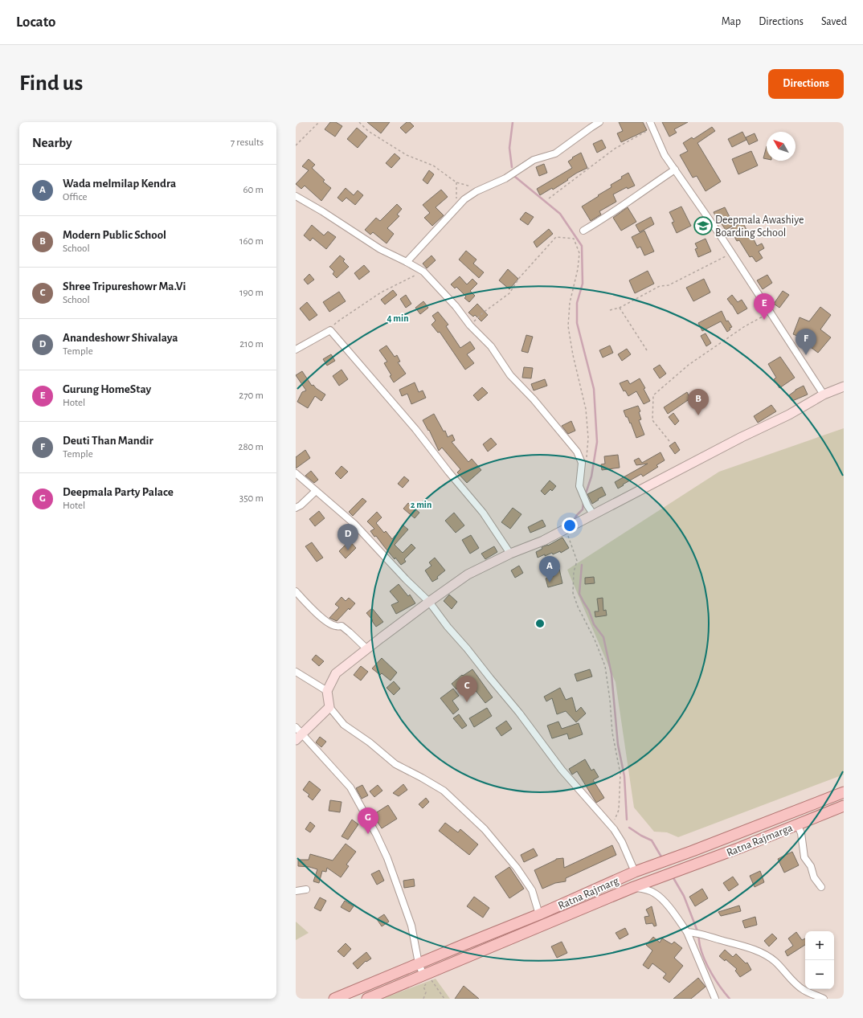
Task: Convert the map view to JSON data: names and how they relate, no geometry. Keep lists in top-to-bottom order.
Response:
{
  "streets": {
    "main road": ["Ratna Rajmarga", "Ratna Rajmarg"]
  },
  "crossings": [
    ["Ratna Rajmarga", "Ratna Rajmarg"]
  ],
  "places": {
    "school or university": ["Deepmala Awashiye Boarding School"]
  },
  "north": "top left",
  "page": {
    "header": "Locato",
    "nav": ["Map", "Directions", "Saved"],
    "buttons": "Directions",
    "title": "Find us",
    "heading": ["Nearby", "7 results"],
    "list": [
      {
        "mark": "A",
        "name": "Wada melmilap Kendra",
        "note": "Office",
        "value": "60 m"
      },
      {
        "mark": "B",
        "name": "Modern Public School",
        "note": "School",
        "value": "160 m"
      },
      {
        "mark": "C",
        "name": "Shree Tripureshowr Ma.Vi",
        "note": "School",
        "value": "190 m"
      },
      {
        "mark": "D",
        "name": "Anandeshowr Shivalaya",
        "note": "Temple",
        "value": "210 m"
      },
      {
        "mark": "E",
        "name": "Gurung HomeStay",
        "note": "Hotel",
        "value": "270 m"
      },
      {
        "mark": "F",
        "name": "Deuti Than Mandir",
        "note": "Temple",
        "value": "280 m"
      },
      {
        "mark": "G",
        "name": "Deepmala Party Palace",
        "note": "Hotel",
        "value": "350 m"
      }
    ],
    "pins": [
      "E",
      "F",
      "B",
      "D",
      "A",
      "C",
      "G"
    ],
    "map_buttons": ["+", "−"]
  },
  "rings": ["4 min", "2 min"]
}
